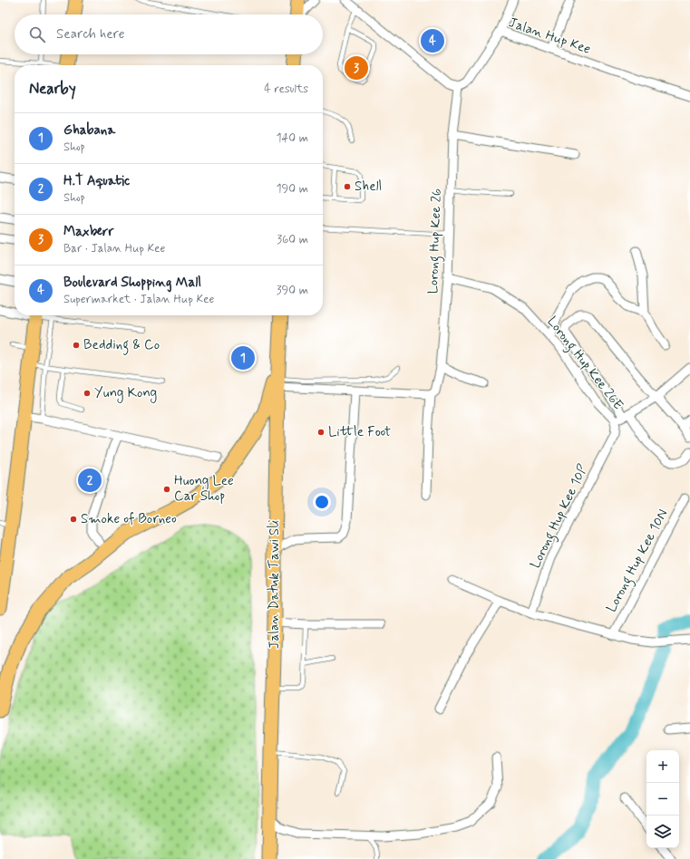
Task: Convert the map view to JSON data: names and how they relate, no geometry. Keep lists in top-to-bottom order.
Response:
{
  "streets": {
    "highway": ["Jalan Datuk Tawi Sli"],
    "street": [
      "Jalan Hup Kee",
      "Lorong Hup Kee 26",
      "Lorong Hup Kee 26E",
      "Lorong Hup Kee 10P",
      "Lorong Hup Kee 10N"
    ]
  },
  "crossings": [
    ["Jalan Hup Kee", "Lorong Hup Kee 26"],
    ["Lorong Hup Kee 26", "Lorong Hup Kee 26E"],
    ["Lorong Hup Kee 26E", "Lorong Hup Kee 10P"]
  ],
  "places": [
    "Shell",
    "Bedding & Co",
    "Yung Kong",
    "Little Foot",
    "Huong Lee Car Shop",
    "Smoke of Borneo"
  ],
  "page": {
    "search": "Search here",
    "pins": [
      "4",
      "3",
      "1",
      "2"
    ],
    "heading": ["Nearby", "4 results"],
    "list": [
      {
        "mark": "1",
        "name": "Ghabana",
        "note": "Shop",
        "value": "140 m"
      },
      {
        "mark": "2",
        "name": "H.T Aquatic",
        "note": "Shop",
        "value": "190 m"
      },
      {
        "mark": "3",
        "name": "Maxberr",
        "note": "Bar · Jalan Hup Kee",
        "value": "360 m"
      },
      {
        "mark": "4",
        "name": "Boulevard Shopping Mall",
        "note": "Supermarket · Jalan Hup Kee",
        "value": "390 m"
      }
    ],
    "map_buttons": ["+", "−"]
  }
}
